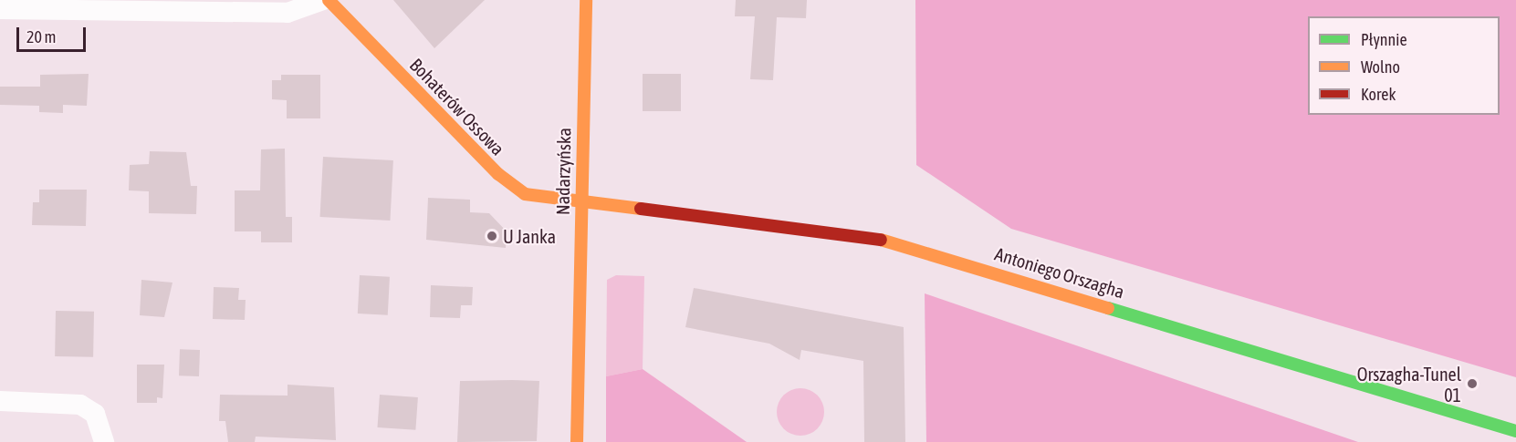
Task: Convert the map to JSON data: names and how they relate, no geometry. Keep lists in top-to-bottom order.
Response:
{
  "streets": {
    "street": ["Bohaterów Ossowa", "Nadarzyńska", "Antoniego Orszagha"]
  },
  "crossings": [
    ["Bohaterów Ossowa", "Nadarzyńska"],
    ["Bohaterów Ossowa", "Antoniego Orszagha"],
    ["Nadarzyńska", "Antoniego Orszagha"]
  ],
  "places": ["U Janka", "Orszagha-Tunel 01"],
  "legend": ["Płynnie", "Wolno", "Korek"],
  "scale_bar": "20 m"
}
